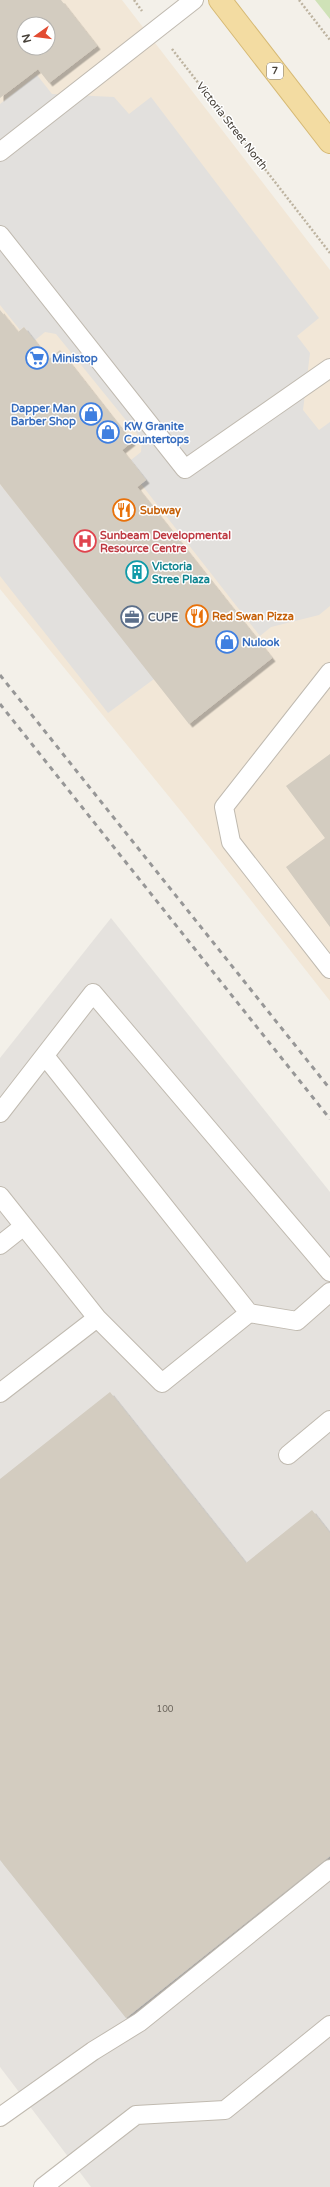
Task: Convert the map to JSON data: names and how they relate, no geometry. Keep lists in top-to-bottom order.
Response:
{
  "streets": {
    "main road": ["7"],
    "path": ["Victoria Street North"]
  },
  "places": {
    "supermarket": ["Ministop"],
    "shop": ["Dapper Man Barber Shop", "KW Granite Countertops", "Nulook"],
    "restaurant": ["Subway", "Red Swan Pizza"],
    "hospital": ["Sunbeam Developmental Resource Centre"],
    "building": ["Victoria Stree Plaza"],
    "office": ["CUPE"]
  },
  "house_numbers": ["100"],
  "north": "left"
}
